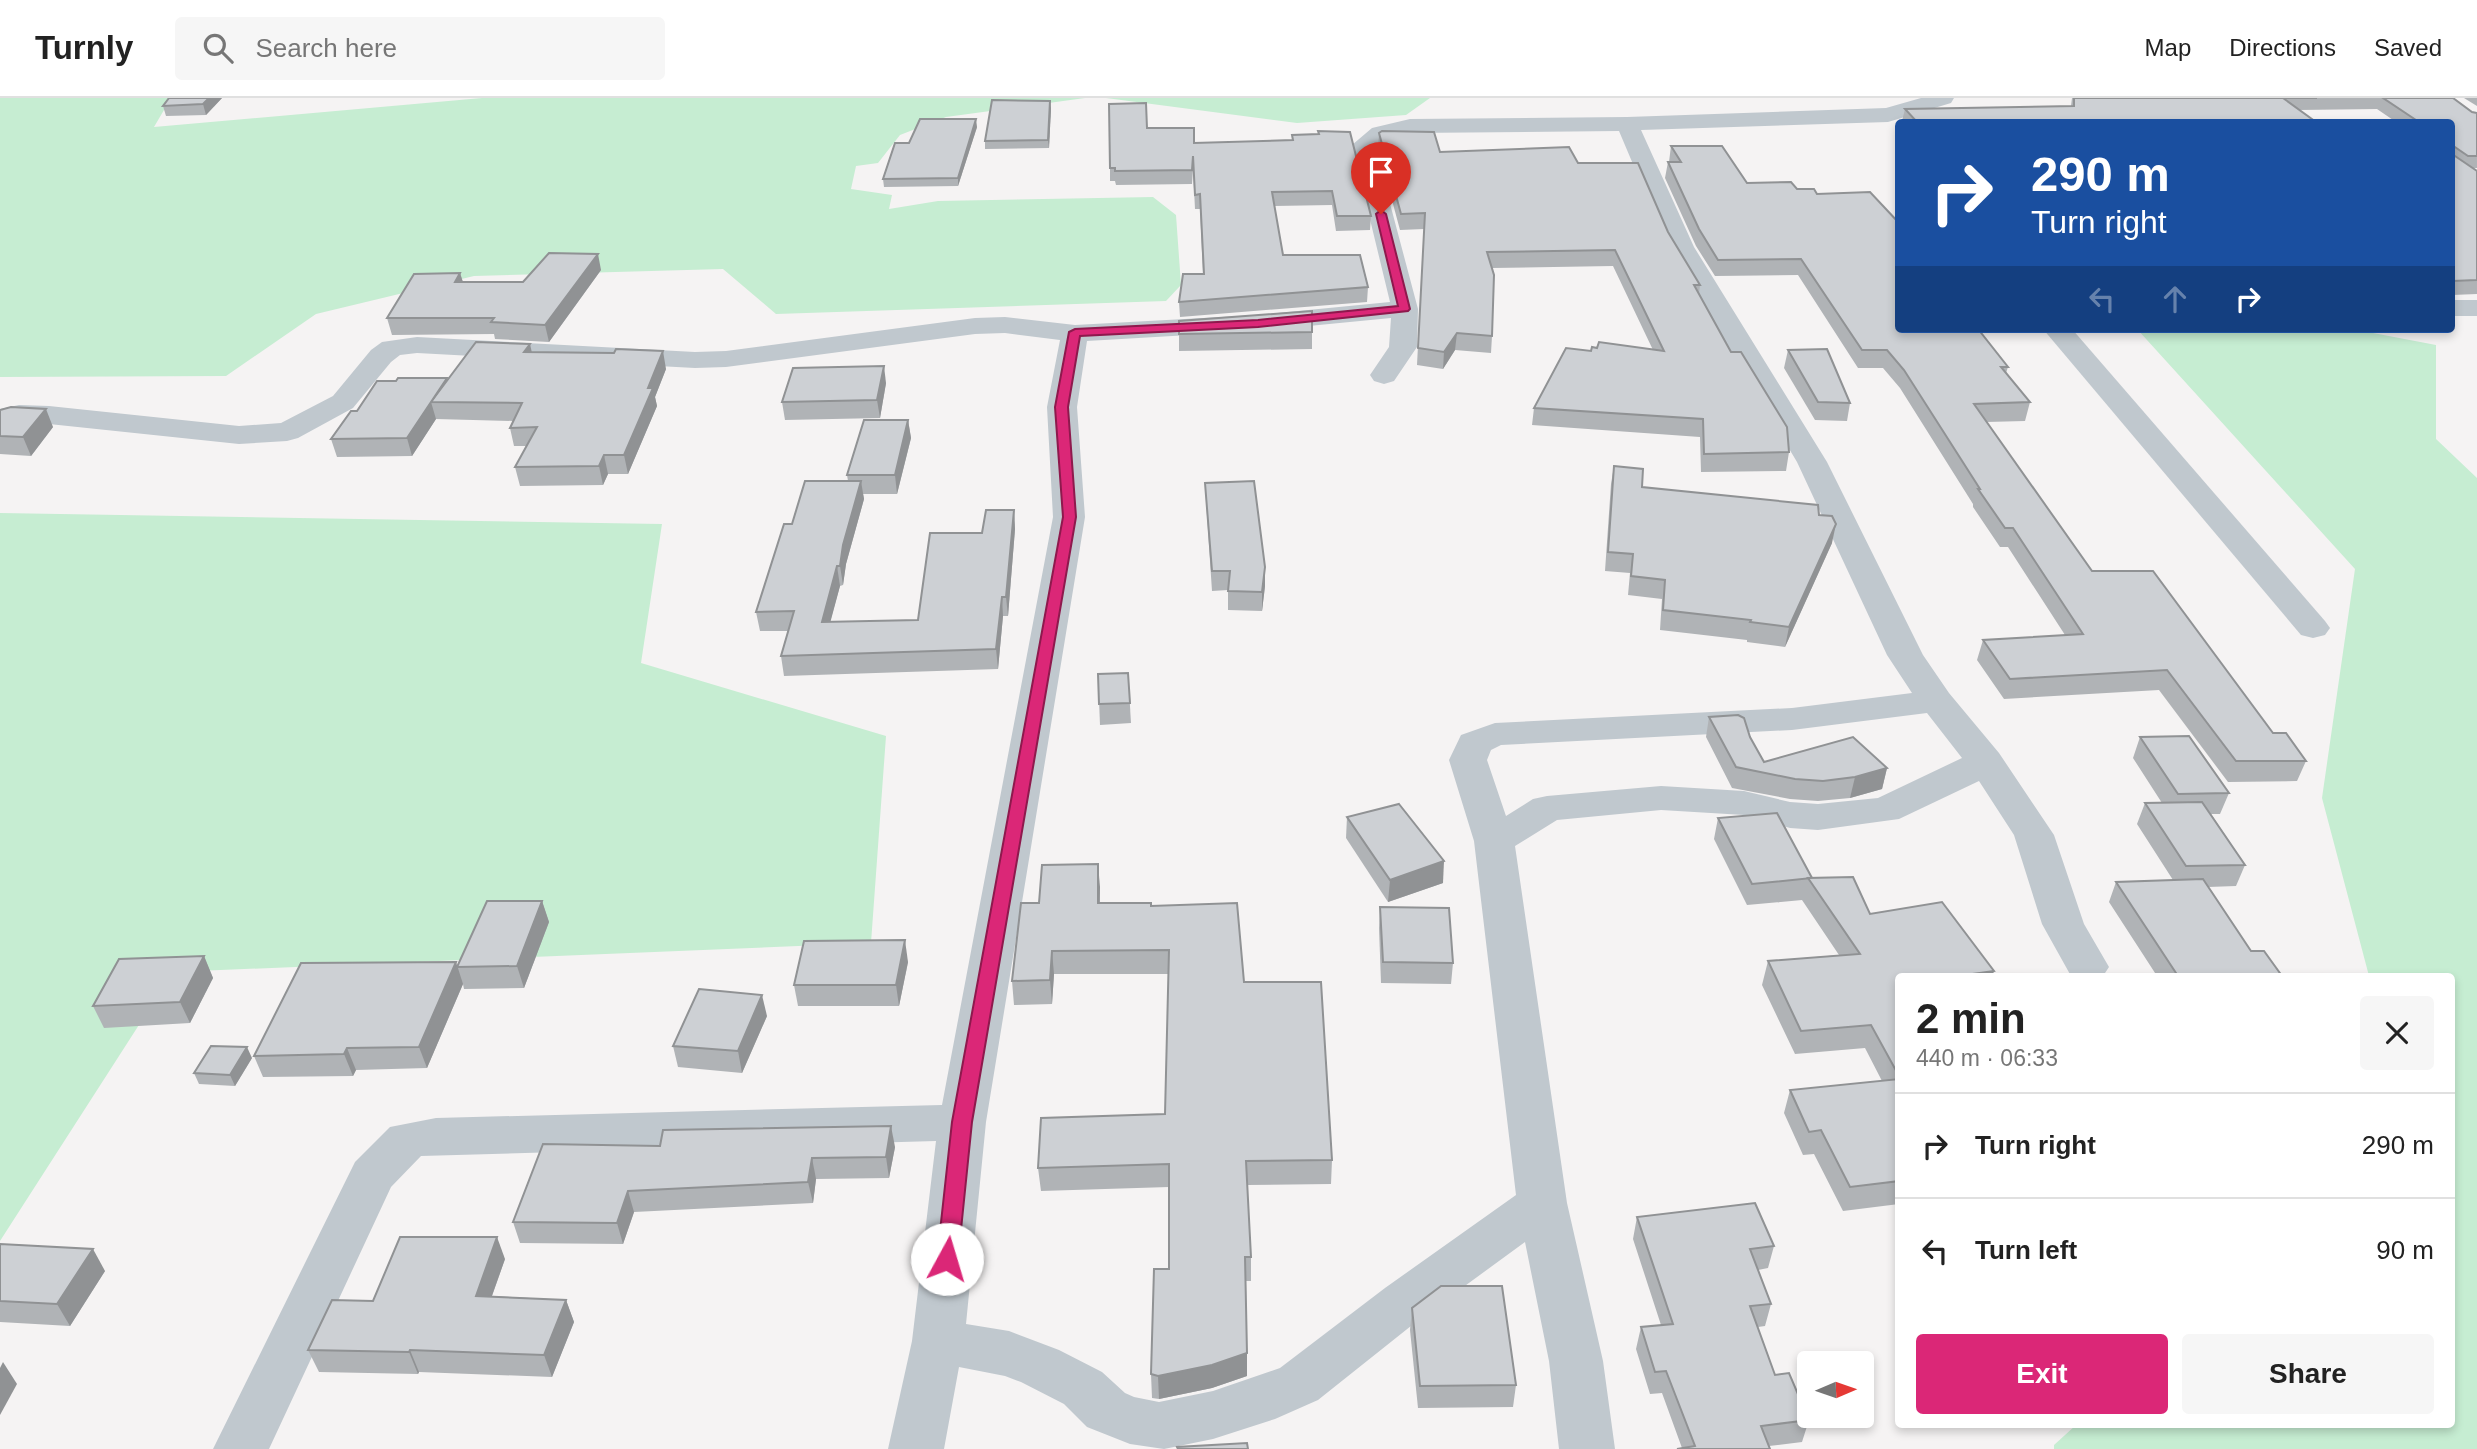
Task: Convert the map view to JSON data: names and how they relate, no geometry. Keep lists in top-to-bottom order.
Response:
{
  "north": "right",
  "page": {
    "header": "Turnly",
    "search": "Search here",
    "nav": ["Map", "Directions", "Saved"],
    "turn": ["290 m", "Turn right"],
    "heading": ["2 min", "440 m · 06:33"],
    "list": [
      {
        "name": "Turn right",
        "value": "290 m"
      },
      {
        "name": "Turn left",
        "value": "90 m"
      }
    ],
    "buttons": ["Exit", "Share"]
  }
}
